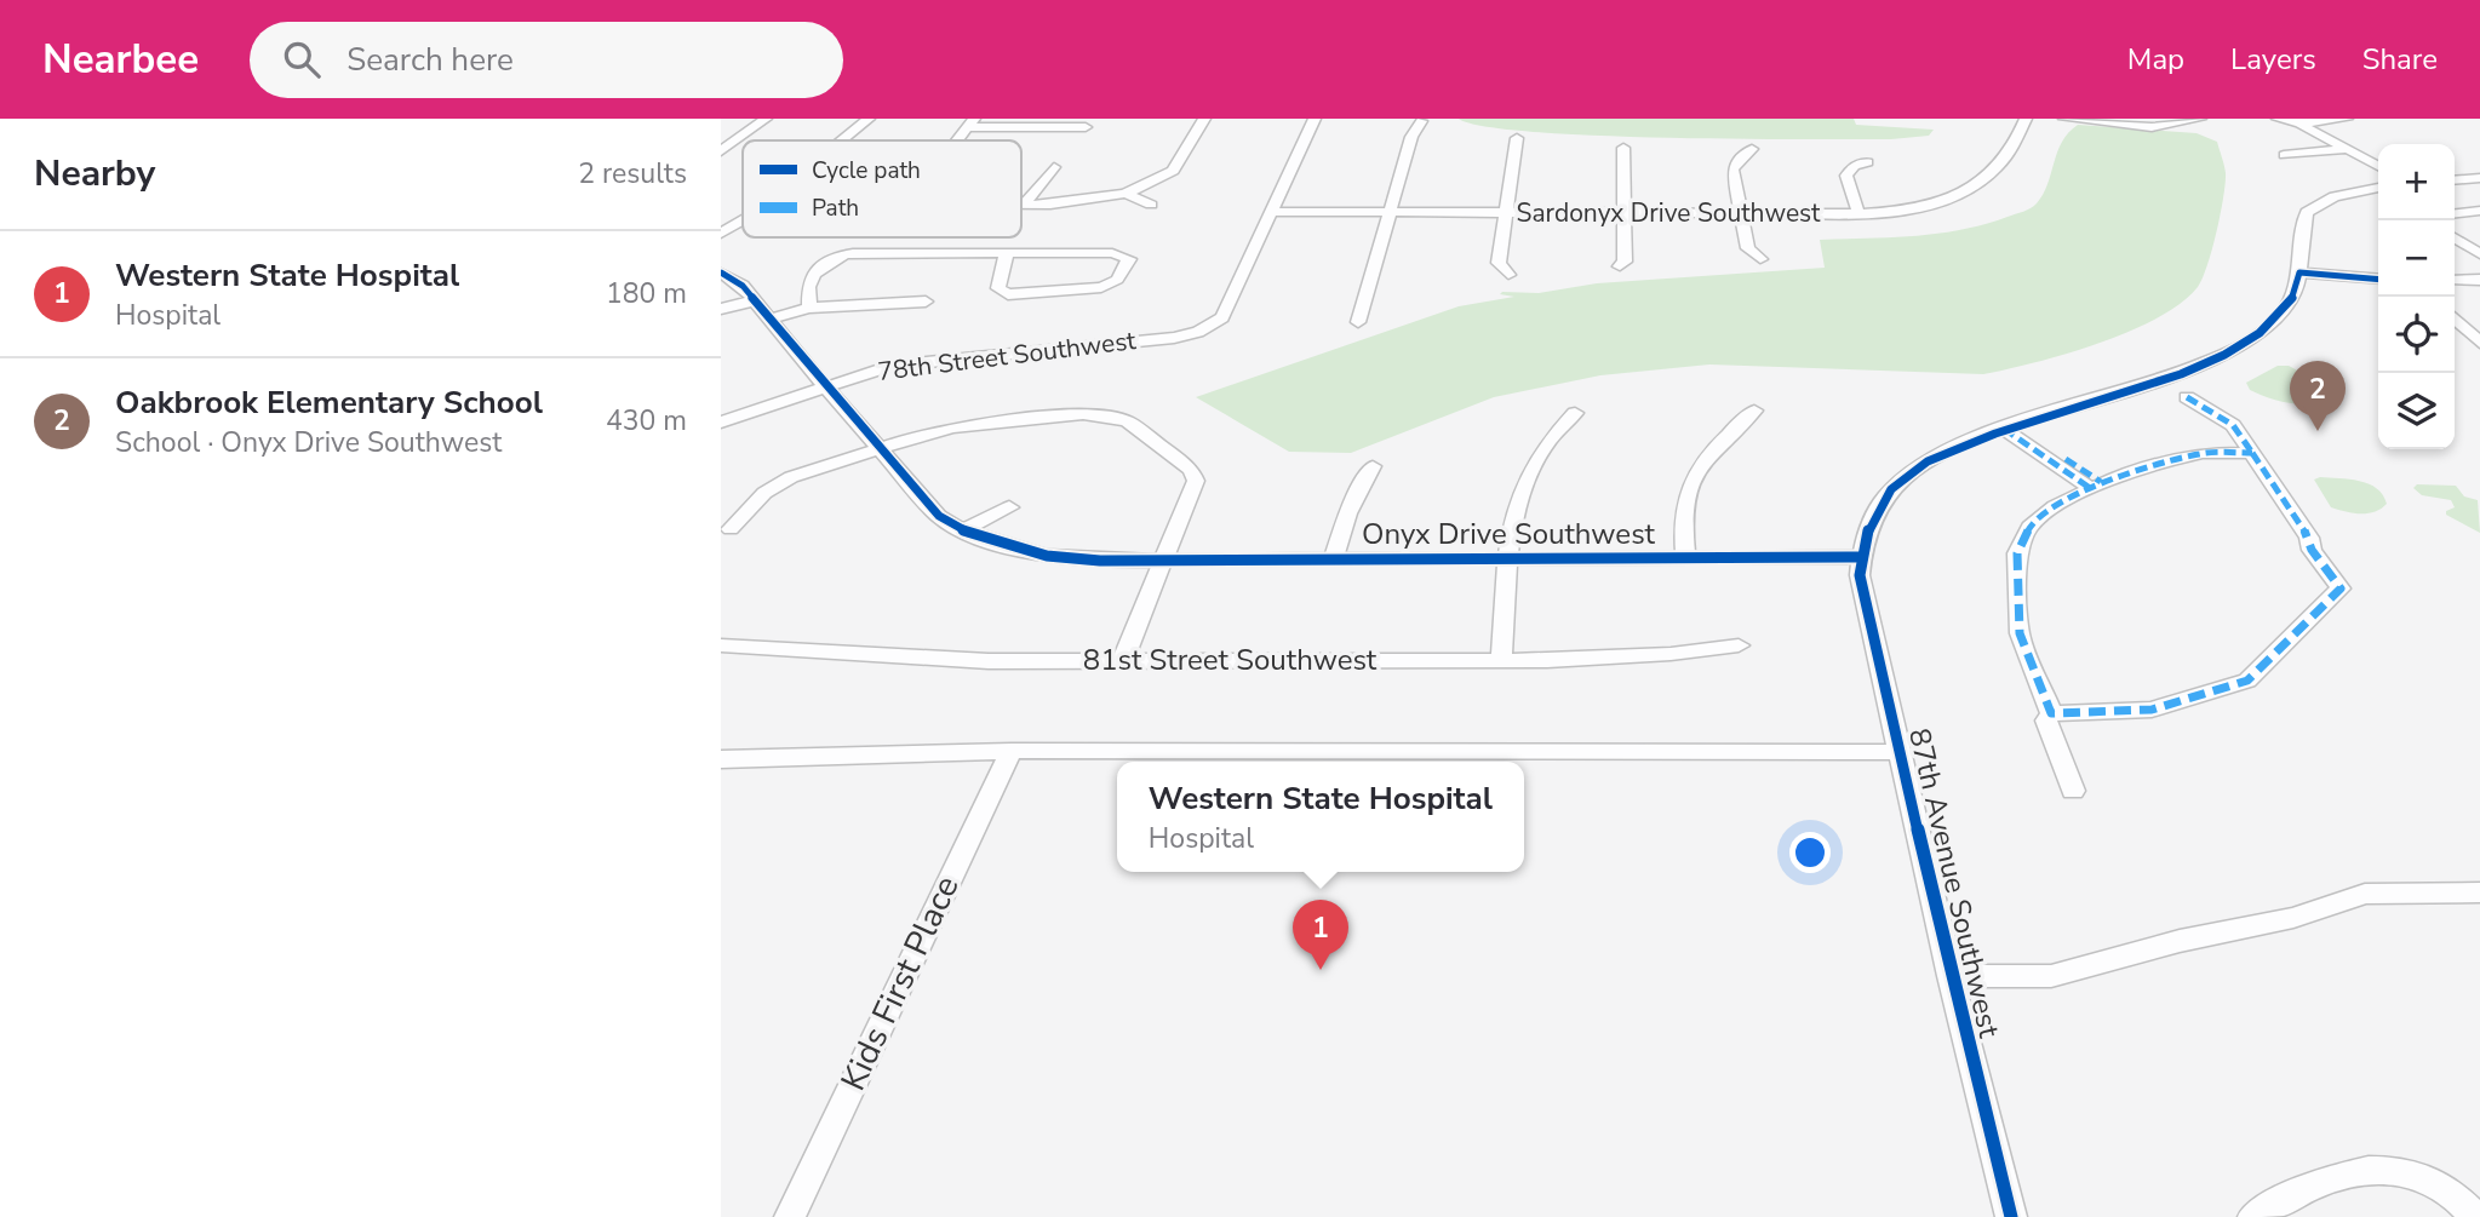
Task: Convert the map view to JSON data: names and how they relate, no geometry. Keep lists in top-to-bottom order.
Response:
{
  "streets": {
    "street": [
      "Sardonyx Drive Southwest",
      "78th Street Southwest",
      "Onyx Drive Southwest",
      "81st Street Southwest",
      "87th Avenue Southwest",
      "Kids First Place"
    ]
  },
  "crossings": [
    ["78th Street Southwest", "Onyx Drive Southwest"],
    ["Onyx Drive Southwest", "87th Avenue Southwest"]
  ],
  "legend": ["Cycle path", "Path"],
  "page": {
    "header": "Nearbee",
    "search": "Search here",
    "nav": ["Map", "Layers", "Share"],
    "heading": ["Nearby", "2 results"],
    "map_buttons": ["+", "−"],
    "list": [
      {
        "mark": "1",
        "name": "Western State Hospital",
        "note": "Hospital",
        "value": "180 m"
      },
      {
        "mark": "2",
        "name": "Oakbrook Elementary School",
        "note": "School · Onyx Drive Southwest",
        "value": "430 m"
      }
    ],
    "pins": ["2", "1"],
    "popup": ["Western State Hospital", "Hospital"]
  }
}
